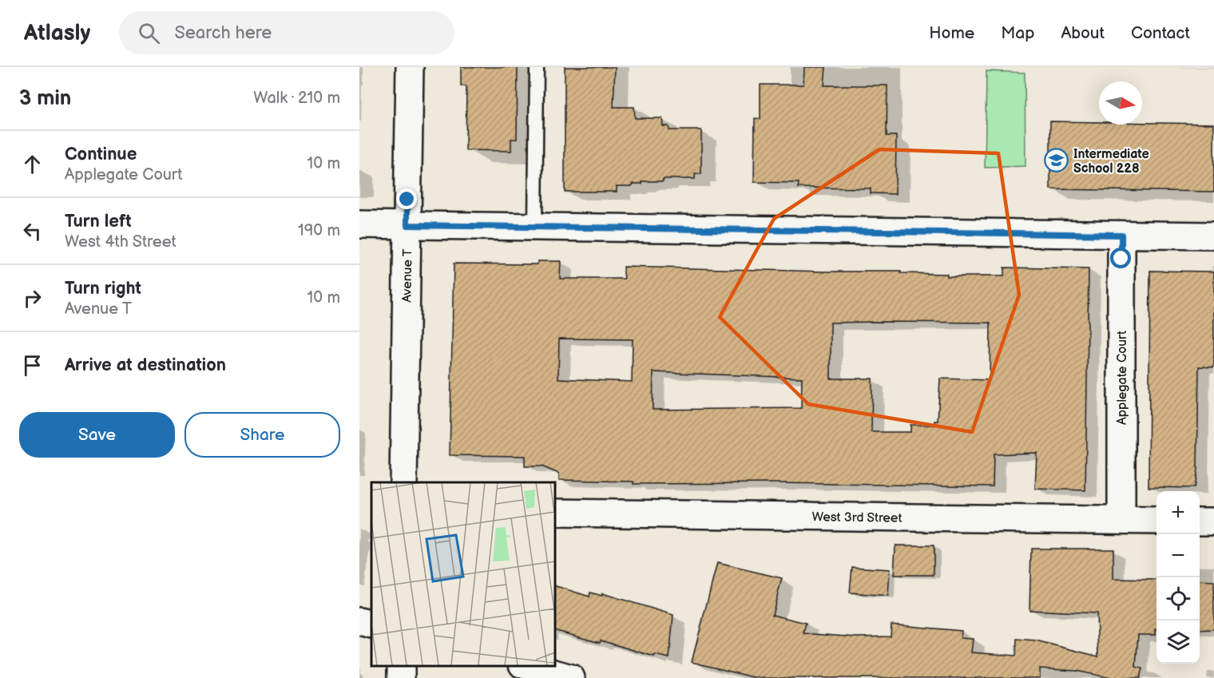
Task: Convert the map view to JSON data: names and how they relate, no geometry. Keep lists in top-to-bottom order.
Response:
{
  "streets": {
    "street": ["Avenue T", "Applegate Court", "West 3rd Street"]
  },
  "crossings": [
    ["Applegate Court", "West 3rd Street"]
  ],
  "places": {
    "school or university": ["Intermediate School 228"]
  },
  "north": "right",
  "page": {
    "header": "Atlasly",
    "search": "Search here",
    "nav": [
      "Home",
      "Map",
      "About",
      "Contact"
    ],
    "heading": ["3 min", "Walk · 210 m"],
    "list": [
      ["Continue", "Applegate Court", "10 m"],
      ["Turn left", "West 4th Street", "190 m"],
      ["Turn right", "Avenue T", "10 m"],
      "Arrive at destination"
    ],
    "buttons": ["Save", "Share"],
    "map_buttons": ["+", "−"]
  }
}
